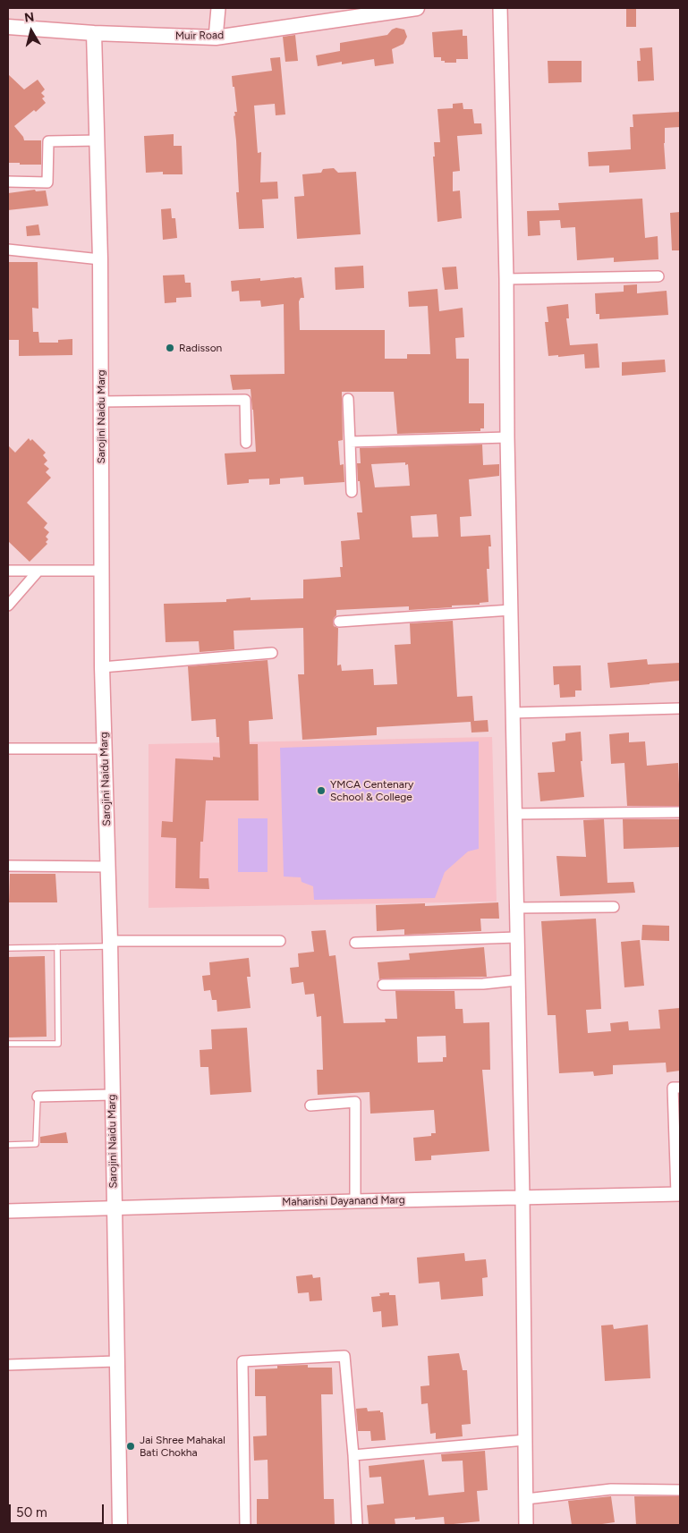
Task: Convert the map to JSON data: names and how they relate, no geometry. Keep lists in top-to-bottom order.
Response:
{
  "streets": {
    "main road": ["Muir Road", "Sarojini Naidu Marg"],
    "street": ["Maharishi Dayanand Marg"]
  },
  "crossings": [
    ["Muir Road", "Sarojini Naidu Marg"],
    ["Sarojini Naidu Marg", "Maharishi Dayanand Marg"]
  ],
  "places": ["Radisson", "YMCA Centenary School & College", "Jai Shree Mahakal Bati Chokha"],
  "scale_bar": "50 m",
  "north": "top"
}
